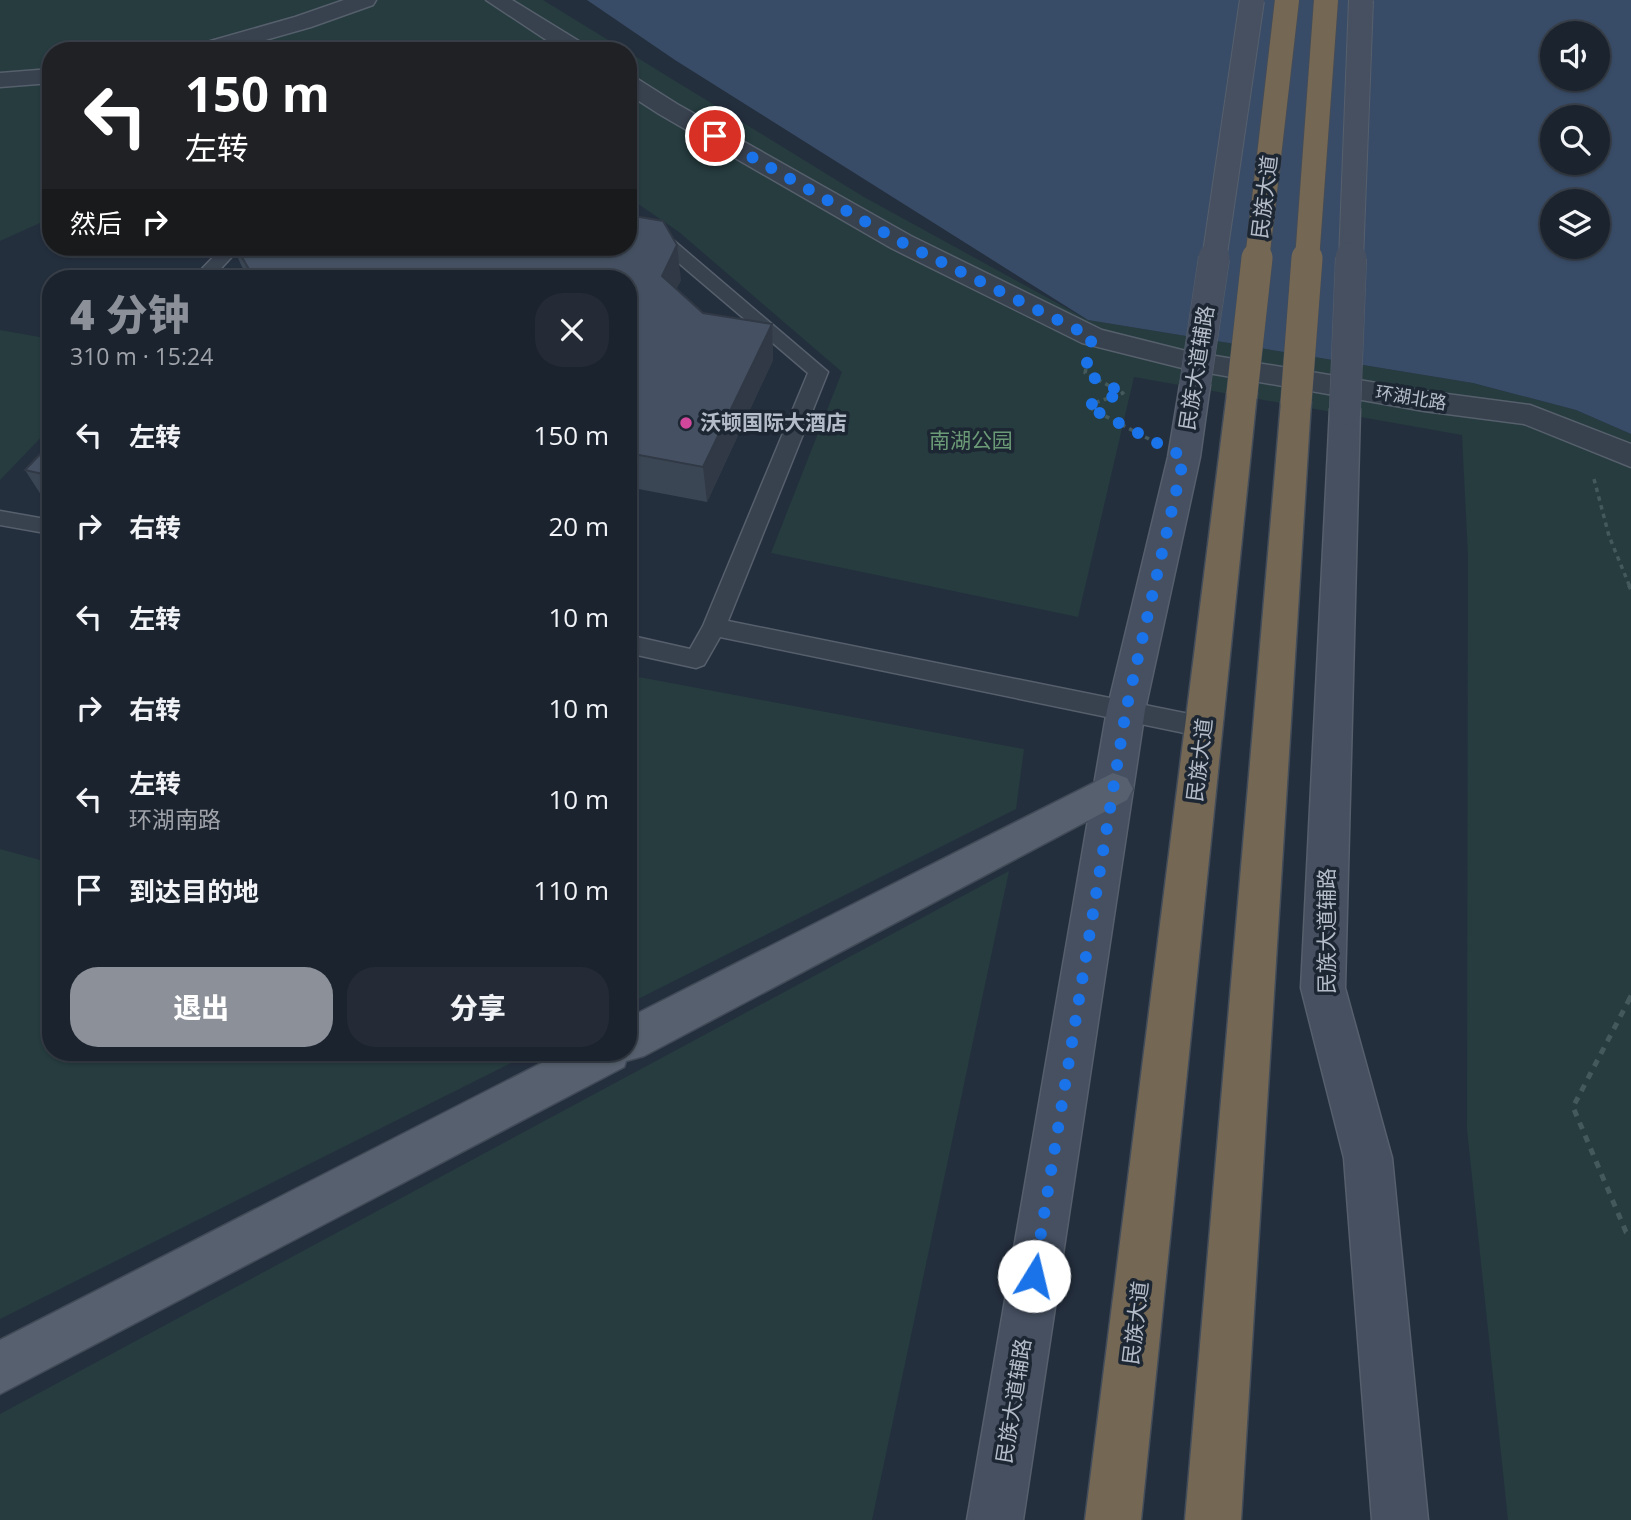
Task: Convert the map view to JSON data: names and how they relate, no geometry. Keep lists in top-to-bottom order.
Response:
{
  "streets": {
    "highway": ["民族大道"],
    "street": ["民族大道辅路", "环湖北路"]
  },
  "crossings": [
    ["民族大道辅路", "环湖北路"]
  ],
  "parks": ["南湖公园"],
  "places": ["沃顿国际大酒店"],
  "page": {
    "turn": ["150 m", "左转"],
    "then": "然后",
    "heading": ["4 分钟", "310 m · 15:24"],
    "list": [
      {
        "name": "左转",
        "value": "150 m"
      },
      {
        "name": "右转",
        "value": "20 m"
      },
      {
        "name": "左转",
        "value": "10 m"
      },
      {
        "name": "右转",
        "value": "10 m"
      },
      {
        "name": "左转",
        "note": "环湖南路",
        "value": "10 m"
      },
      {
        "name": "到达目的地",
        "value": "110 m"
      }
    ],
    "buttons": ["退出", "分享"]
  }
}
